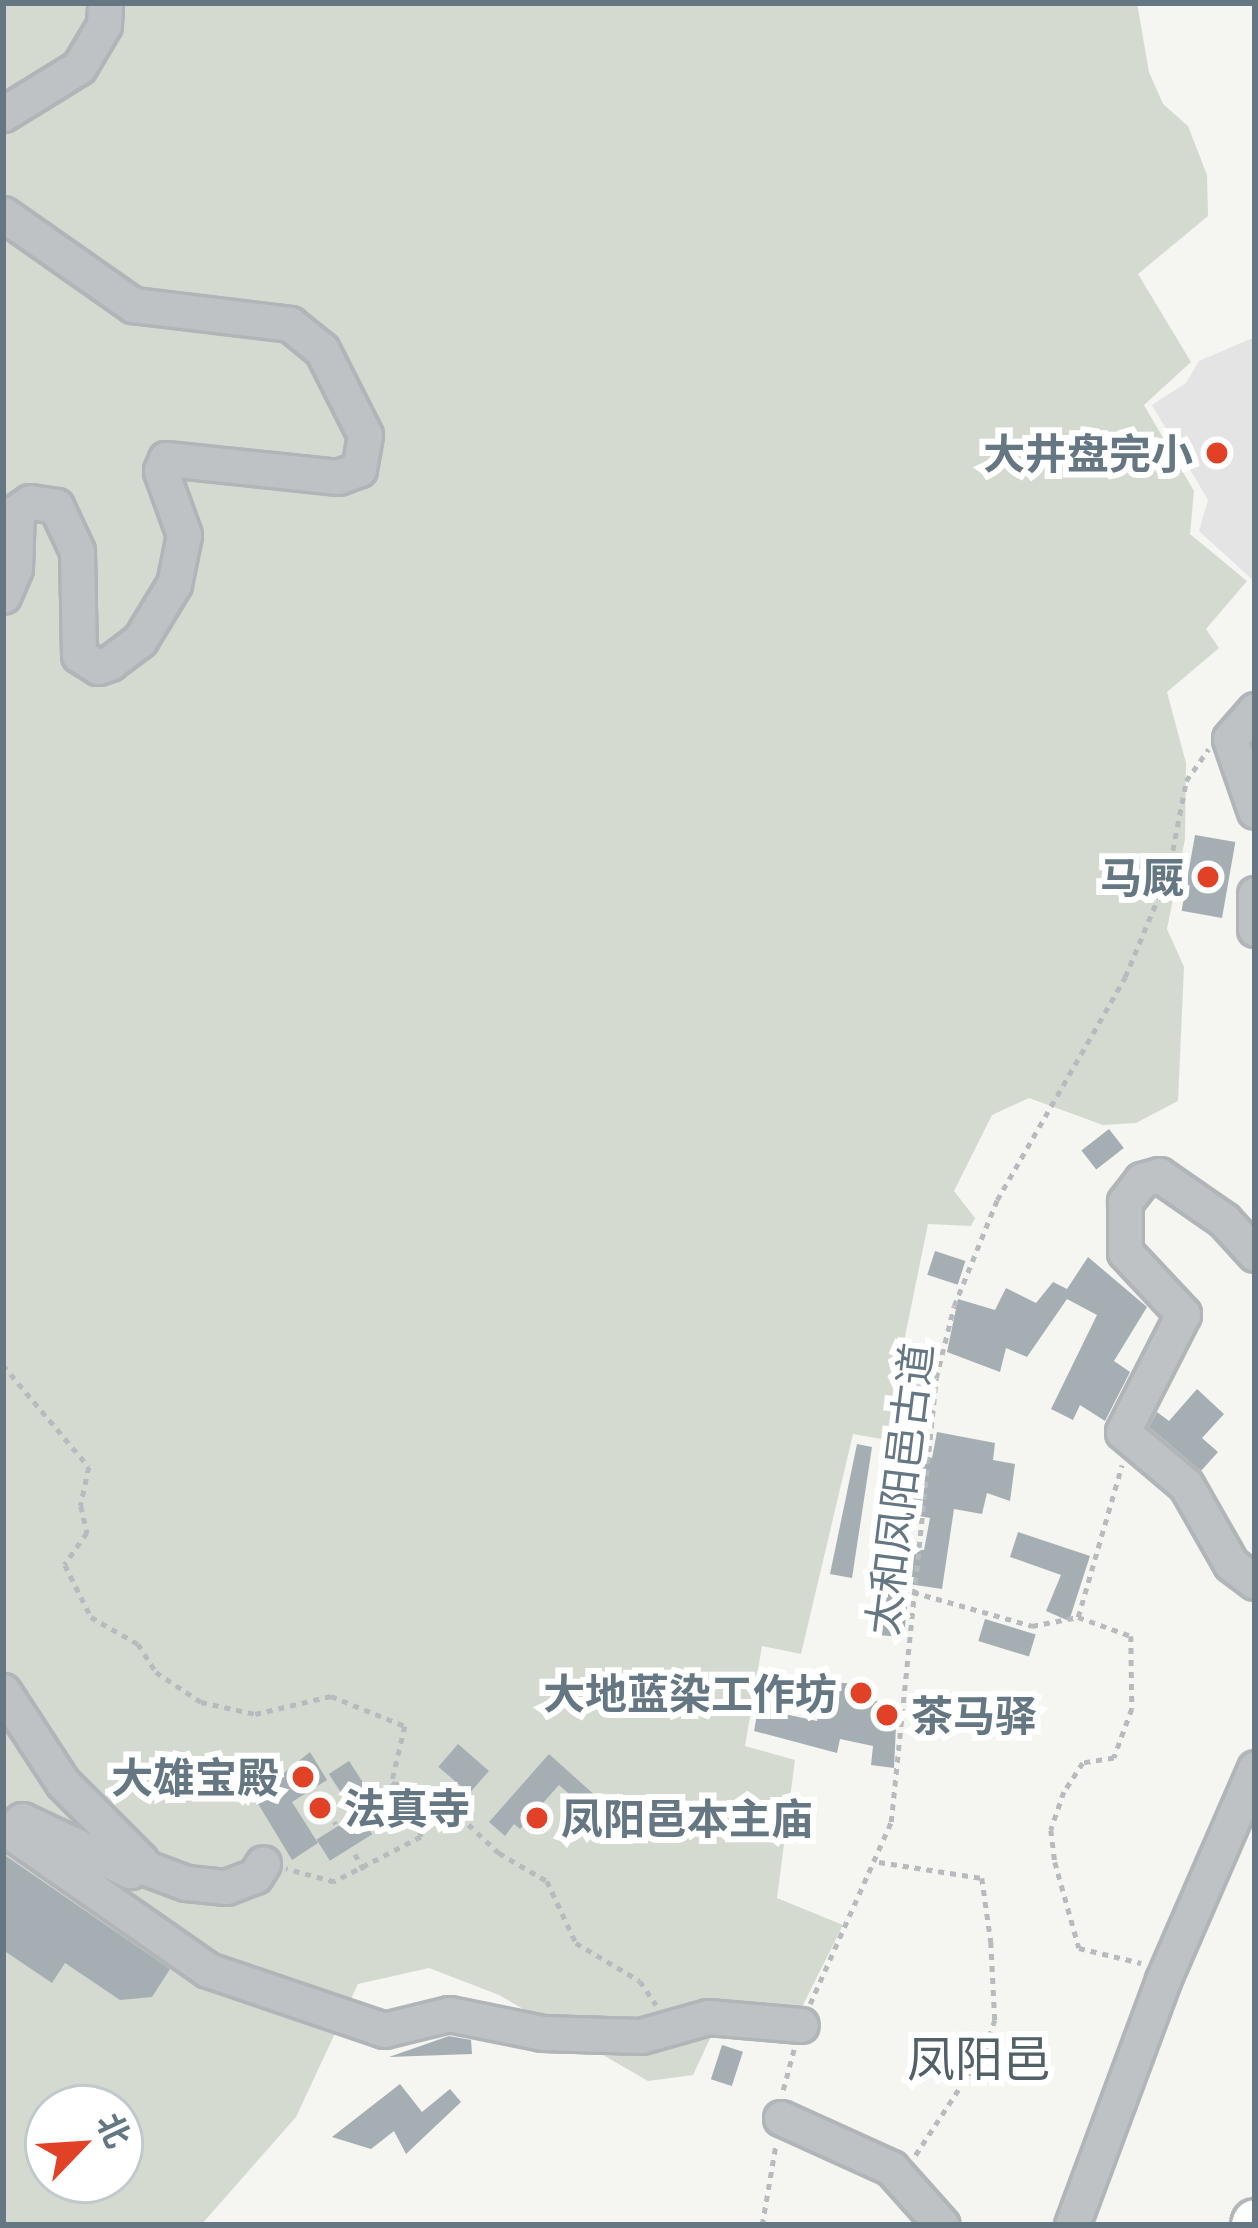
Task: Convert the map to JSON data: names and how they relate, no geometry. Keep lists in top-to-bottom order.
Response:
{
  "streets": {
    "path": ["太和凤阳邑古道"]
  },
  "districts": ["凤阳邑"],
  "places": [
    "大井盘完小",
    "马厩",
    "大地蓝染工作坊",
    "茶马驿",
    "大雄宝殿",
    "法真寺",
    "凤阳邑本主庙"
  ],
  "north": "top right"
}
